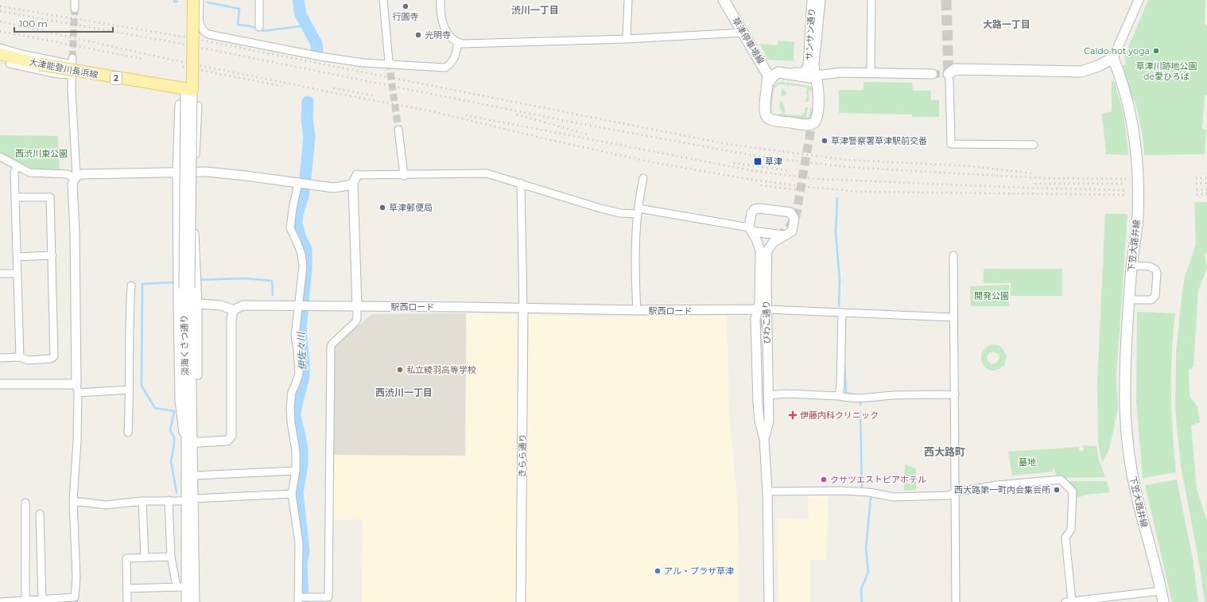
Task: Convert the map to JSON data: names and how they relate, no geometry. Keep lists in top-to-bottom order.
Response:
{
  "streets": {
    "main road": [
      "草津停車場線",
      "大津能登川長浜線",
      "2",
      "下笠大路井線"
    ],
    "street": [
      "サンサン通り",
      "駅西ロード",
      "びわこ通り",
      "淡海くさつ通り",
      "きらら通り"
    ]
  },
  "crossings": [
    ["サンサン通り", "草津停車場線"],
    ["大津能登川長浜線", "淡海くさつ通り"],
    ["駅西ロード", "びわこ通り"],
    ["駅西ロード", "きらら通り"]
  ],
  "districts": [
    "渋川一丁目",
    "大路一丁目",
    "西渋川一丁目",
    "西大路町"
  ],
  "water": ["伊佐々川"],
  "parks": [
    "草津川跡地公園 de愛ひろば",
    "西渋川東公園",
    "開発公園",
    "墓地"
  ],
  "places": {
    "other": [
      "行圓寺",
      "光明寺",
      "Caldo hot yoga",
      "草津警察署草津駅前交番",
      "草津郵便局",
      "私立綾羽高等学校",
      "クサツエストピアホテル",
      "西大路第一町内会集会所",
      "アル・プラザ草津"
    ],
    "transit": ["草津"],
    "health": ["伊藤内科クリニック"]
  },
  "scale_bar": "100 m"
}
